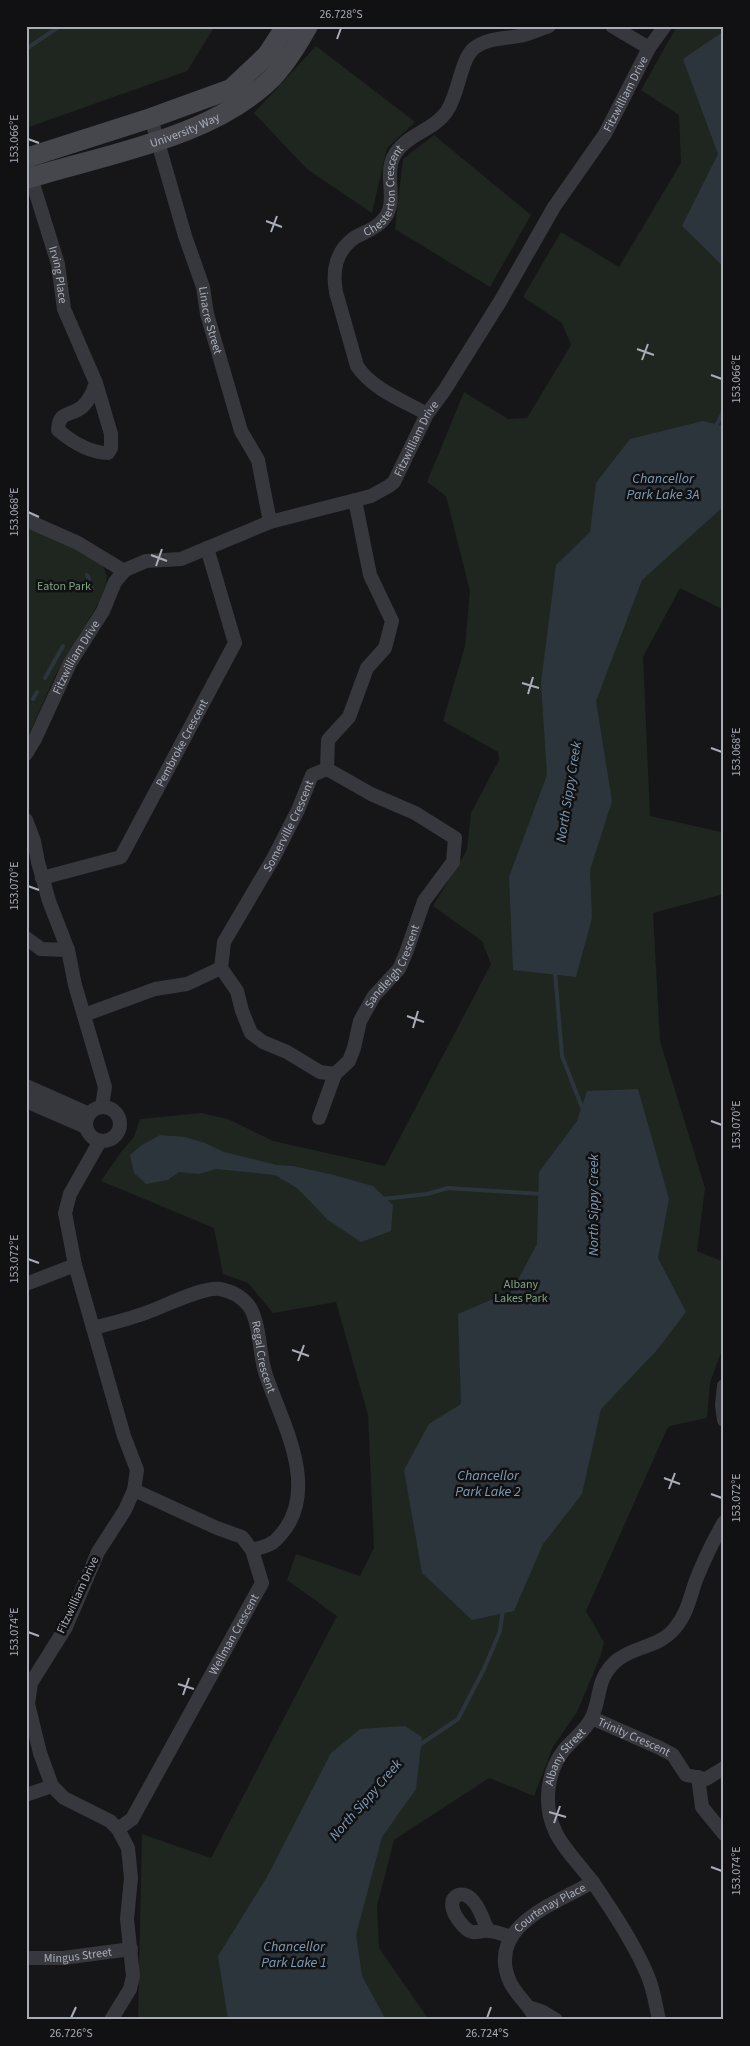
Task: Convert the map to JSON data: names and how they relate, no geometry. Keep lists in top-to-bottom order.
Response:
{
  "streets": {
    "street": [
      "Fitzwilliam Drive",
      "University Way",
      "Chesterton Crescent",
      "Irving Place",
      "Linacre Street",
      "Pembroke Crescent",
      "Somerville Crescent",
      "Sandleigh Crescent",
      "Regal Crescent",
      "Wellman Crescent",
      "Trinity Crescent",
      "Albany Street",
      "Courtenay Place",
      "Mingus Street"
    ]
  },
  "crossings": [
    ["Fitzwilliam Drive", "Chesterton Crescent"],
    ["Fitzwilliam Drive", "Linacre Street"],
    ["Fitzwilliam Drive", "Pembroke Crescent"],
    ["Fitzwilliam Drive", "Somerville Crescent"],
    ["Fitzwilliam Drive", "Regal Crescent"],
    ["University Way", "Irving Place"],
    ["University Way", "Linacre Street"],
    ["Somerville Crescent", "Sandleigh Crescent"],
    ["Regal Crescent", "Wellman Crescent"],
    ["Trinity Crescent", "Albany Street"],
    ["Albany Street", "Courtenay Place"]
  ],
  "water": [
    "Chancellor Park Lake 3A",
    "North Sippy Creek",
    "Chancellor Park Lake 2",
    "Chancellor Park Lake 1"
  ],
  "parks": ["Eaton Park", "Albany Lakes Park"],
  "coordinates": [
    "26.728°S",
    "153.066°E",
    "153.068°E",
    "153.070°E",
    "153.072°E",
    "153.074°E",
    "26.726°S",
    "26.724°S"
  ]
}
